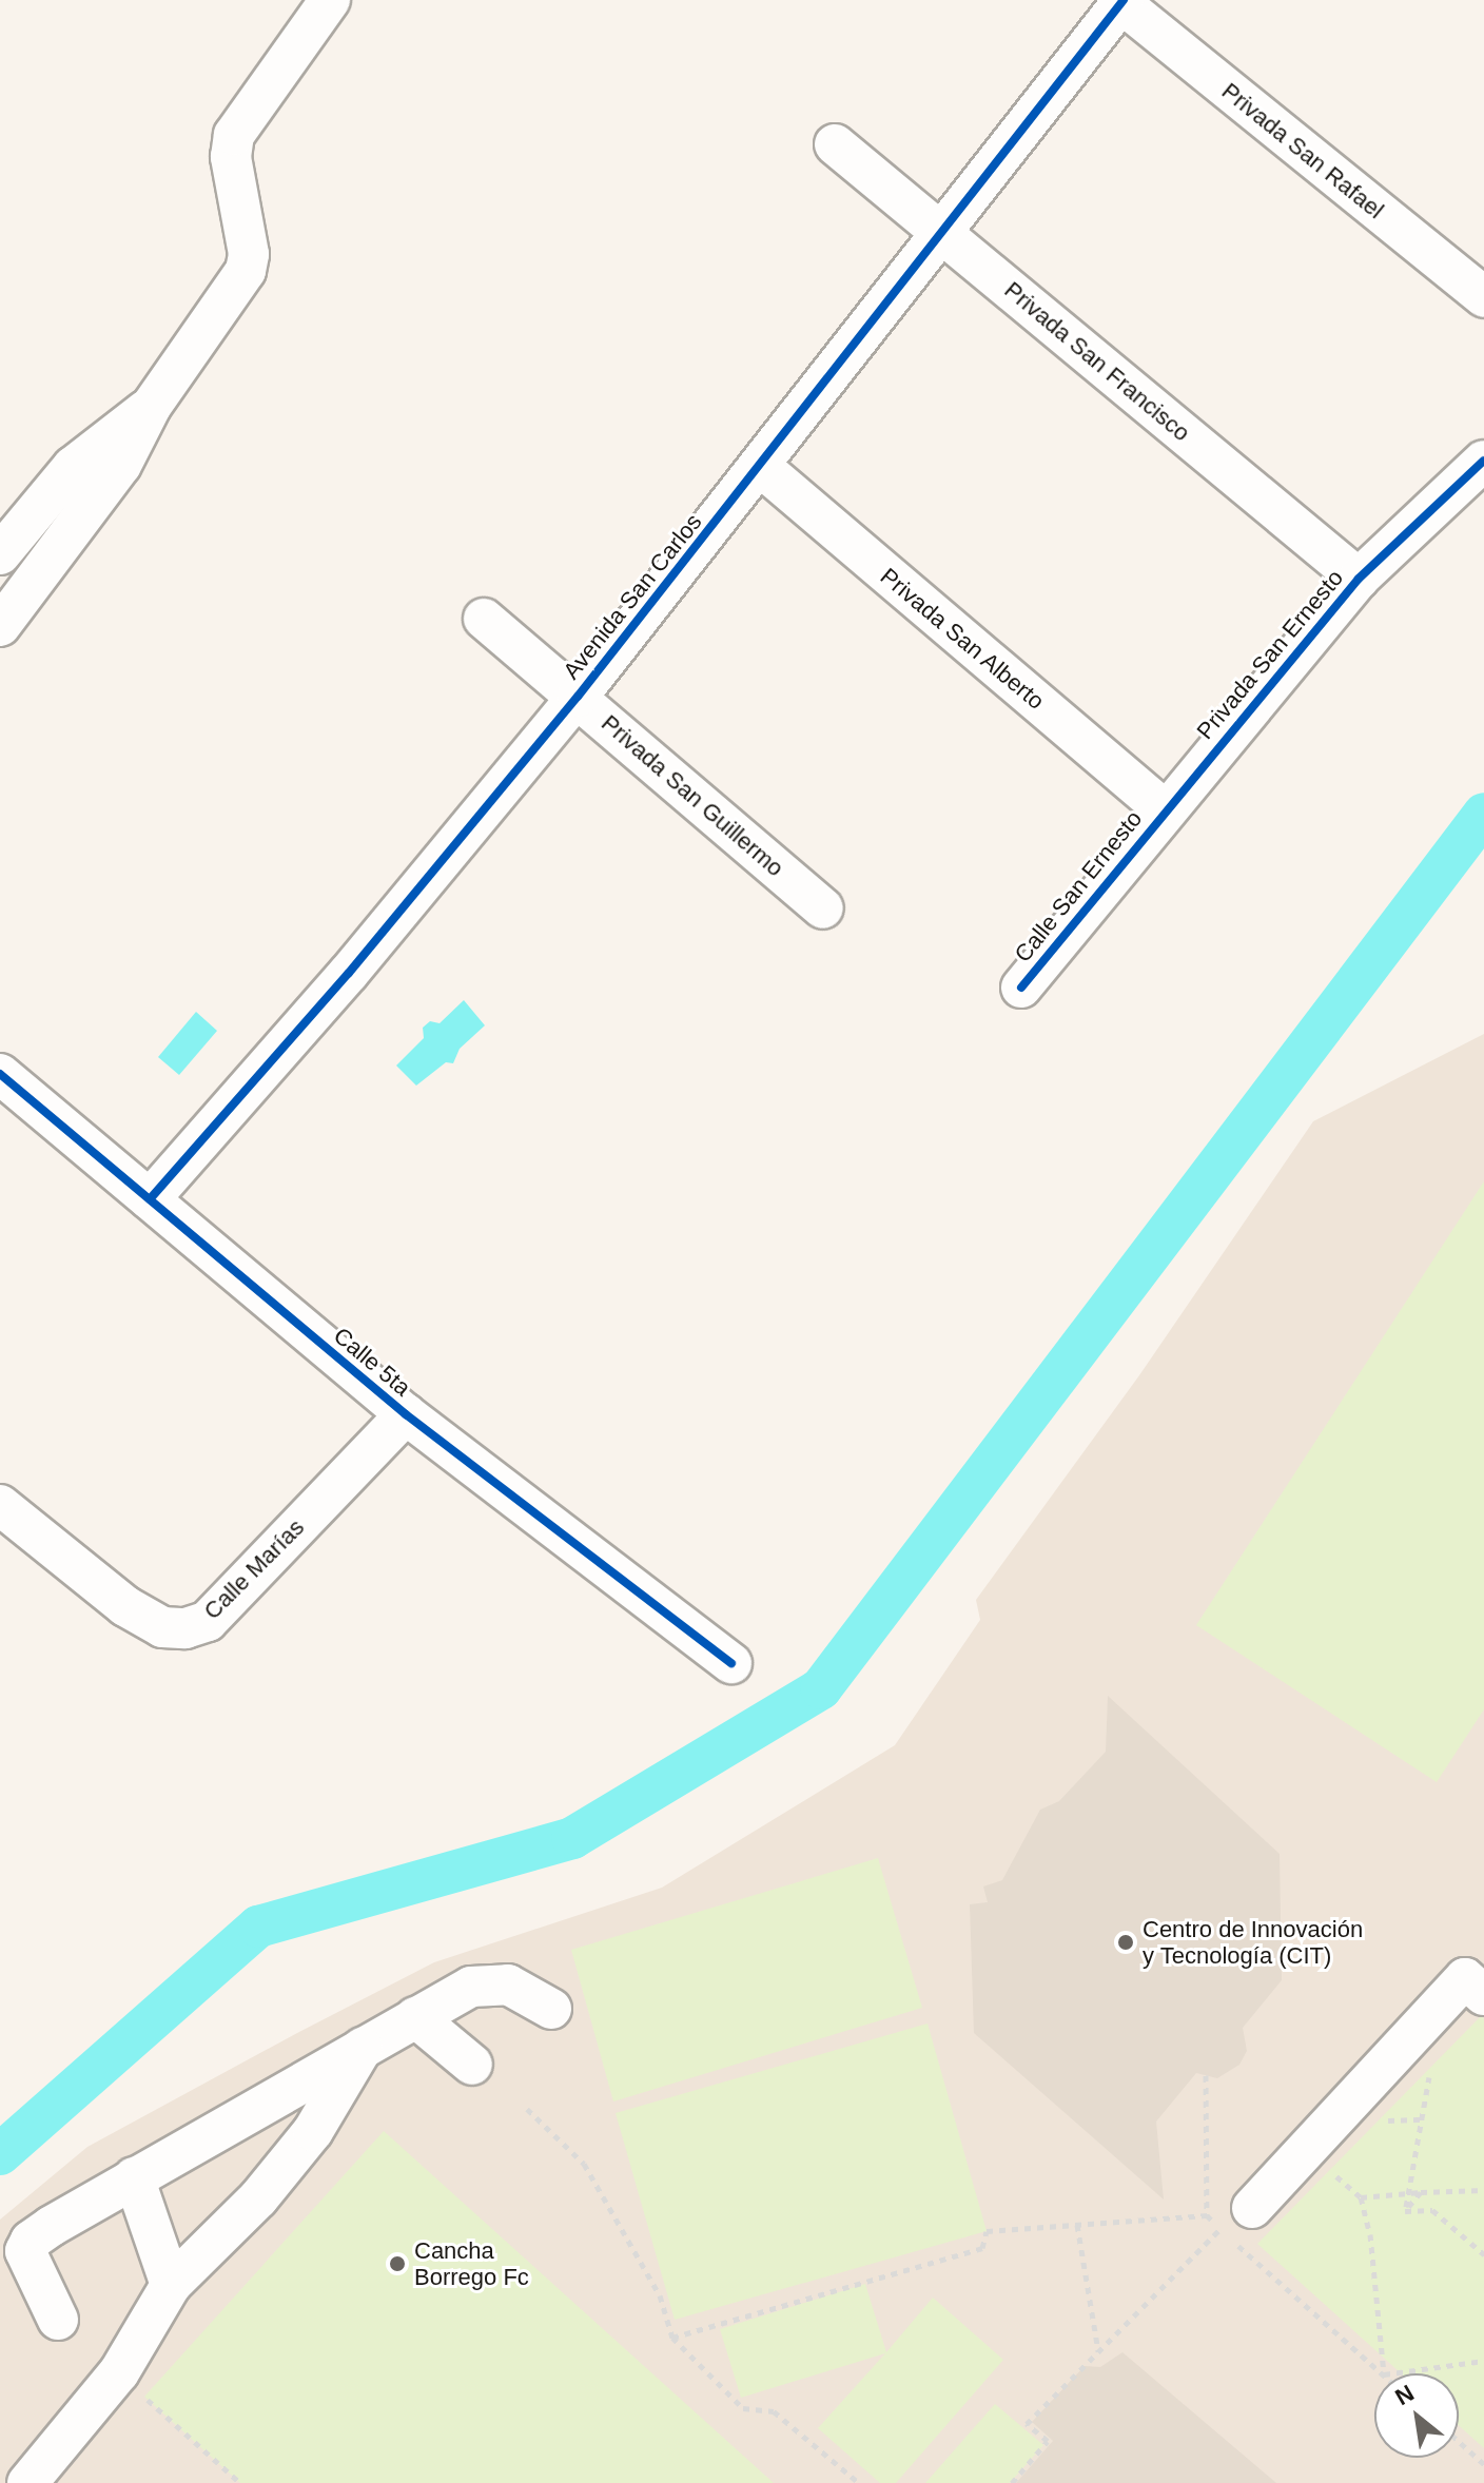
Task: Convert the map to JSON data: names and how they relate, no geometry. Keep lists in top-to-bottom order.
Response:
{
  "streets": {
    "street": [
      "Privada San Rafael",
      "Privada San Francisco",
      "Avenida San Carlos",
      "Privada San Alberto",
      "Privada San Ernesto",
      "Privada San Guillermo",
      "Calle San Ernesto",
      "Calle 5ta",
      "Calle Marías"
    ]
  },
  "crossings": [
    ["Privada San Rafael", "Avenida San Carlos"],
    ["Privada San Francisco", "Avenida San Carlos"],
    ["Privada San Francisco", "Privada San Ernesto"],
    ["Avenida San Carlos", "Privada San Alberto"],
    ["Avenida San Carlos", "Privada San Guillermo"],
    ["Avenida San Carlos", "Calle 5ta"],
    ["Privada San Alberto", "Privada San Ernesto"],
    ["Privada San Alberto", "Calle San Ernesto"],
    ["Privada San Ernesto", "Calle San Ernesto"],
    ["Calle 5ta", "Calle Marías"]
  ],
  "places": ["Centro de Innovación y Tecnología (CIT)", "Cancha Borrego Fc"],
  "north": "top left"
}
